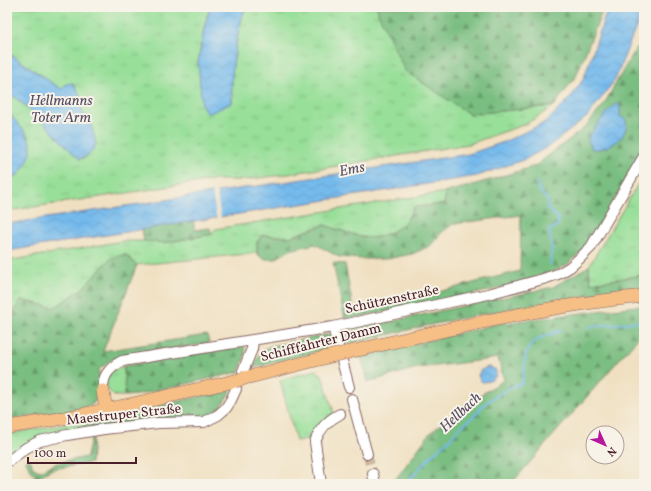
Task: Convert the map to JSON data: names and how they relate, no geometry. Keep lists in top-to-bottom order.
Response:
{
  "streets": {
    "main road": ["Schifffahrter Damm"],
    "street": ["Schützenstraße", "Maestruper Straße"]
  },
  "crossings": [
    ["Schützenstraße", "Maestruper Straße"],
    ["Schifffahrter Damm", "Maestruper Straße"]
  ],
  "water": ["Hellmanns Toter Arm", "Ems", "Hellbach"],
  "scale_bar": "100 m",
  "north": "bottom right"
}
